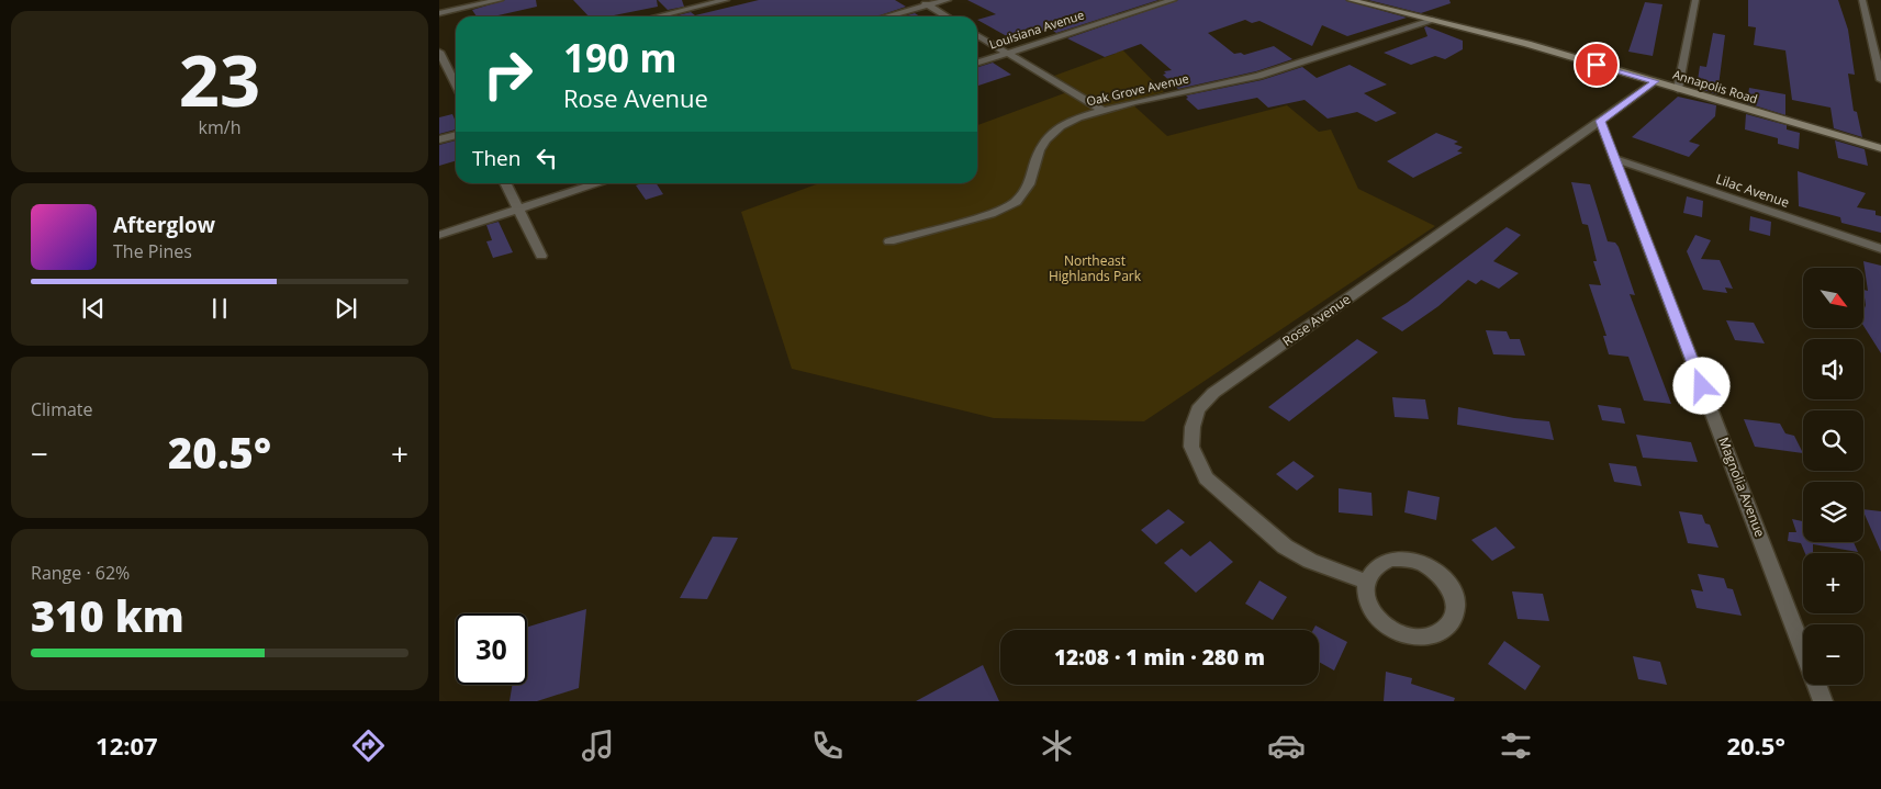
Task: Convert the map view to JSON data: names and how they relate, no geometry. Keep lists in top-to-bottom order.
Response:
{
  "streets": {
    "main road": ["Annapolis Road"],
    "street": [
      "Louisiana Avenue",
      "Oak Grove Avenue",
      "Lilac Avenue",
      "Rose Avenue",
      "Magnolia Avenue"
    ]
  },
  "crossings": [
    ["Annapolis Road", "Oak Grove Avenue"],
    ["Annapolis Road", "Rose Avenue"],
    ["Lilac Avenue", "Magnolia Avenue"],
    ["Rose Avenue", "Magnolia Avenue"]
  ],
  "parks": ["Northeast Highlands Park"],
  "north": "bottom right",
  "page": {
    "tile": [
      ["23", "km/h"],
      "Climate",
      ["Range · 62%", "310 km"]
    ],
    "turn": ["190 m", "Rose Avenue"],
    "then": "Then",
    "song": ["Afterglow", "The Pines"],
    "map_buttons": ["+", "−"],
    "heat": ["−", "20.5°", "+"],
    "limit": "30",
    "trip": "12:08 · 1 min · 280 m",
    "tabs": ["12:07", "20.5°"]
  }
}
